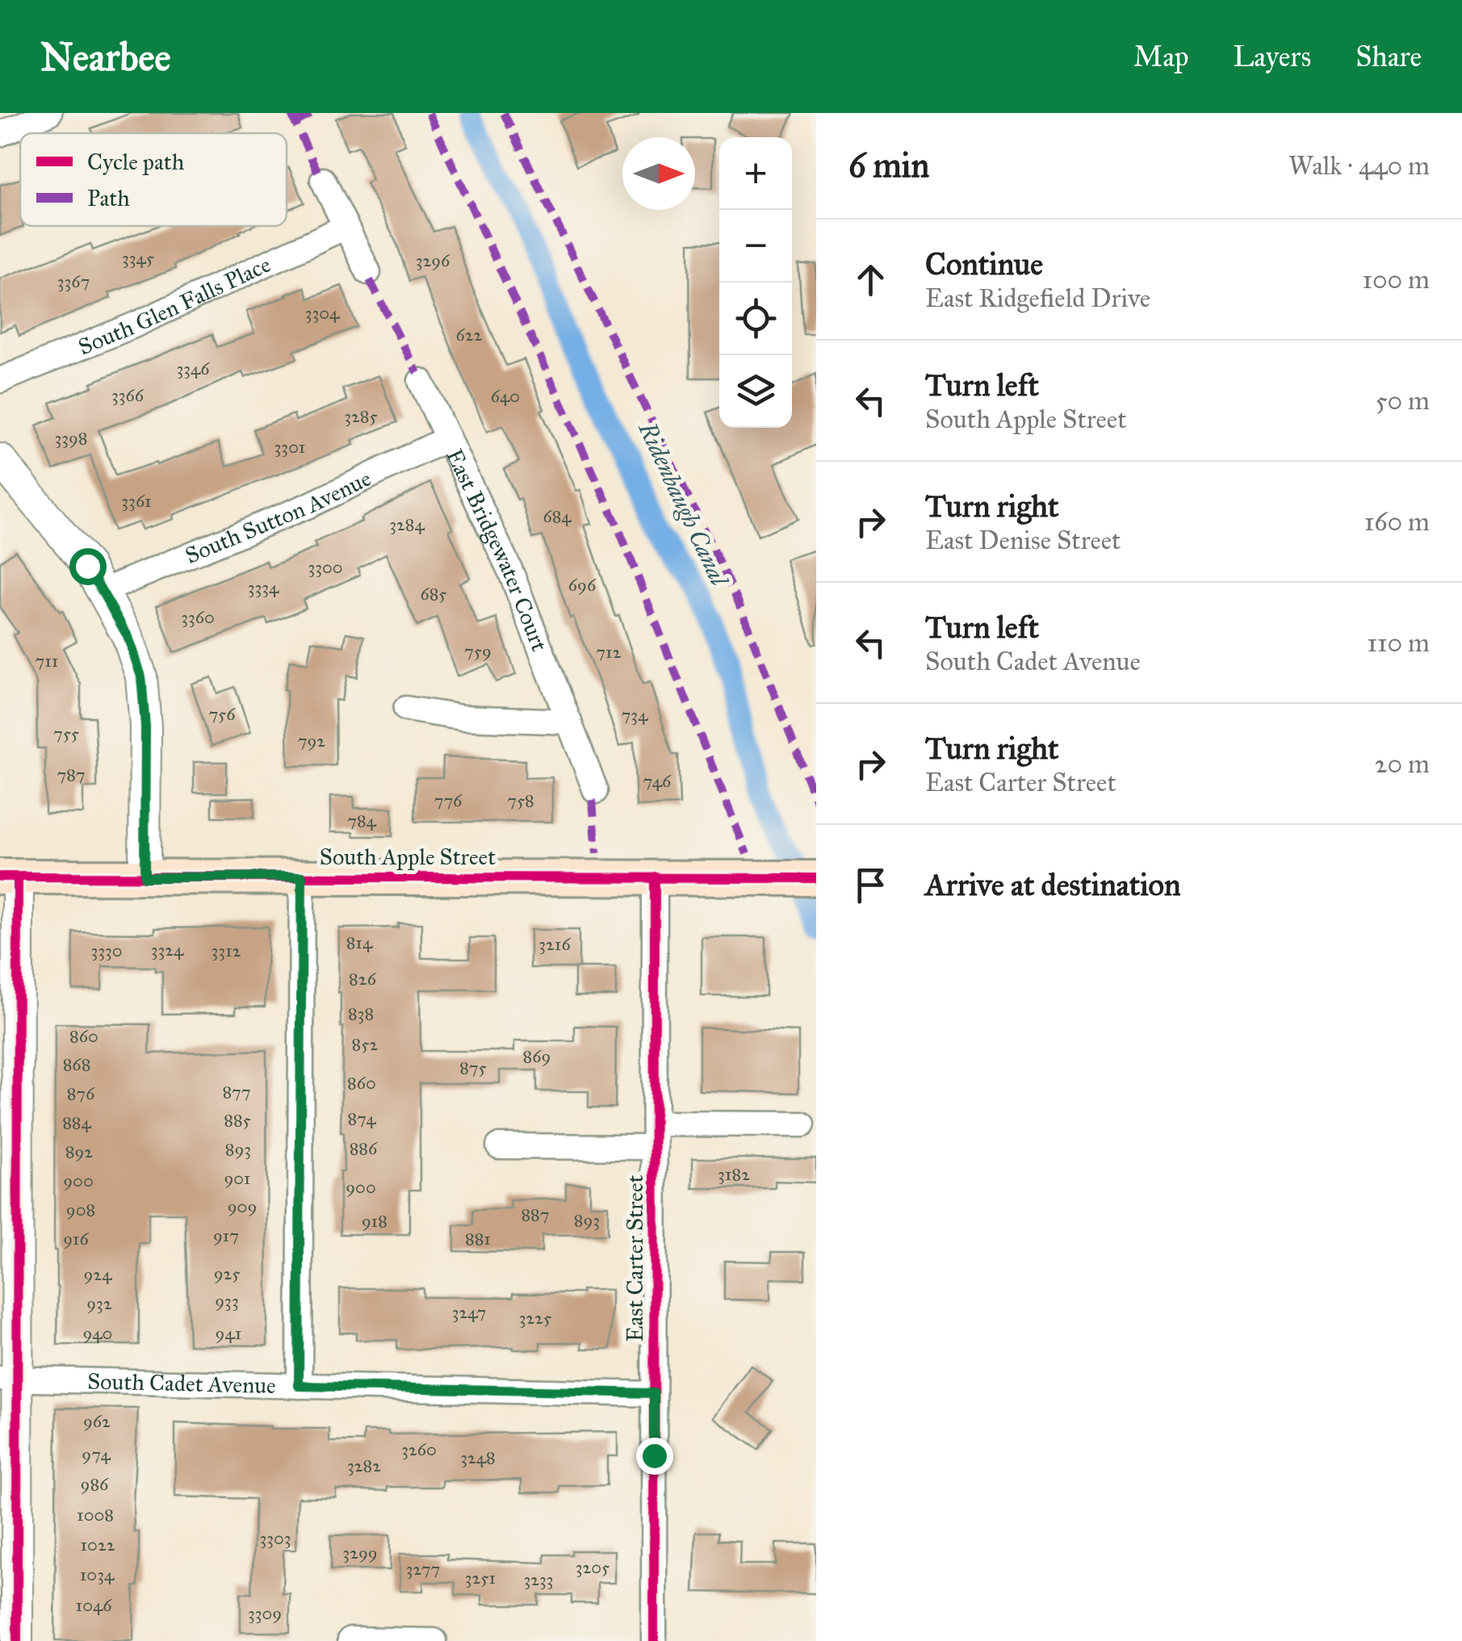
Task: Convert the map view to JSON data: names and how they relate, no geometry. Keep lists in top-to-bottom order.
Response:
{
  "streets": {
    "main road": ["South Apple Street"],
    "street": [
      "South Glen Falls Place",
      "South Sutton Avenue",
      "East Bridgewater Court",
      "East Carter Street",
      "South Cadet Avenue"
    ]
  },
  "crossings": [
    ["South Sutton Avenue", "East Bridgewater Court"],
    ["South Apple Street", "East Carter Street"],
    ["East Carter Street", "South Cadet Avenue"]
  ],
  "water": ["Ridenbaugh Canal"],
  "house_numbers": [
    "3345",
    "3296",
    "3367",
    "3304",
    "622",
    "3346",
    "3366",
    "640",
    "3285",
    "3398",
    "3301",
    "3361",
    "684",
    "3284",
    "3300",
    "696",
    "3334",
    "685",
    "3360",
    "759",
    "712",
    "711",
    "756",
    "734",
    "755",
    "792",
    "787",
    "746",
    "776",
    "758",
    "784",
    "814",
    "3216",
    "3324",
    "3330",
    "3312",
    "826",
    "838",
    "860",
    "852",
    "869",
    "868",
    "875",
    "860",
    "877",
    "876",
    "874",
    "885",
    "884",
    "886",
    "893",
    "892",
    "3182",
    "901",
    "900",
    "900",
    "909",
    "908",
    "887",
    "893",
    "918",
    "917",
    "916",
    "881",
    "925",
    "924",
    "933",
    "932",
    "3247",
    "3225",
    "940",
    "941",
    "962",
    "3260",
    "974",
    "3248",
    "3282",
    "986",
    "1008",
    "3303",
    "1022",
    "3299",
    "3205",
    "3277",
    "1034",
    "3251",
    "3233",
    "1046",
    "3309"
  ],
  "legend": ["Cycle path", "Path"],
  "north": "right",
  "page": {
    "header": "Nearbee",
    "nav": ["Map", "Layers", "Share"],
    "heading": ["6 min", "Walk · 440 m"],
    "map_buttons": ["+", "−"],
    "list": [
      ["Continue", "East Ridgefield Drive", "100 m"],
      ["Turn left", "South Apple Street", "50 m"],
      ["Turn right", "East Denise Street", "160 m"],
      ["Turn left", "South Cadet Avenue", "110 m"],
      ["Turn right", "East Carter Street", "20 m"],
      "Arrive at destination"
    ]
  }
}
